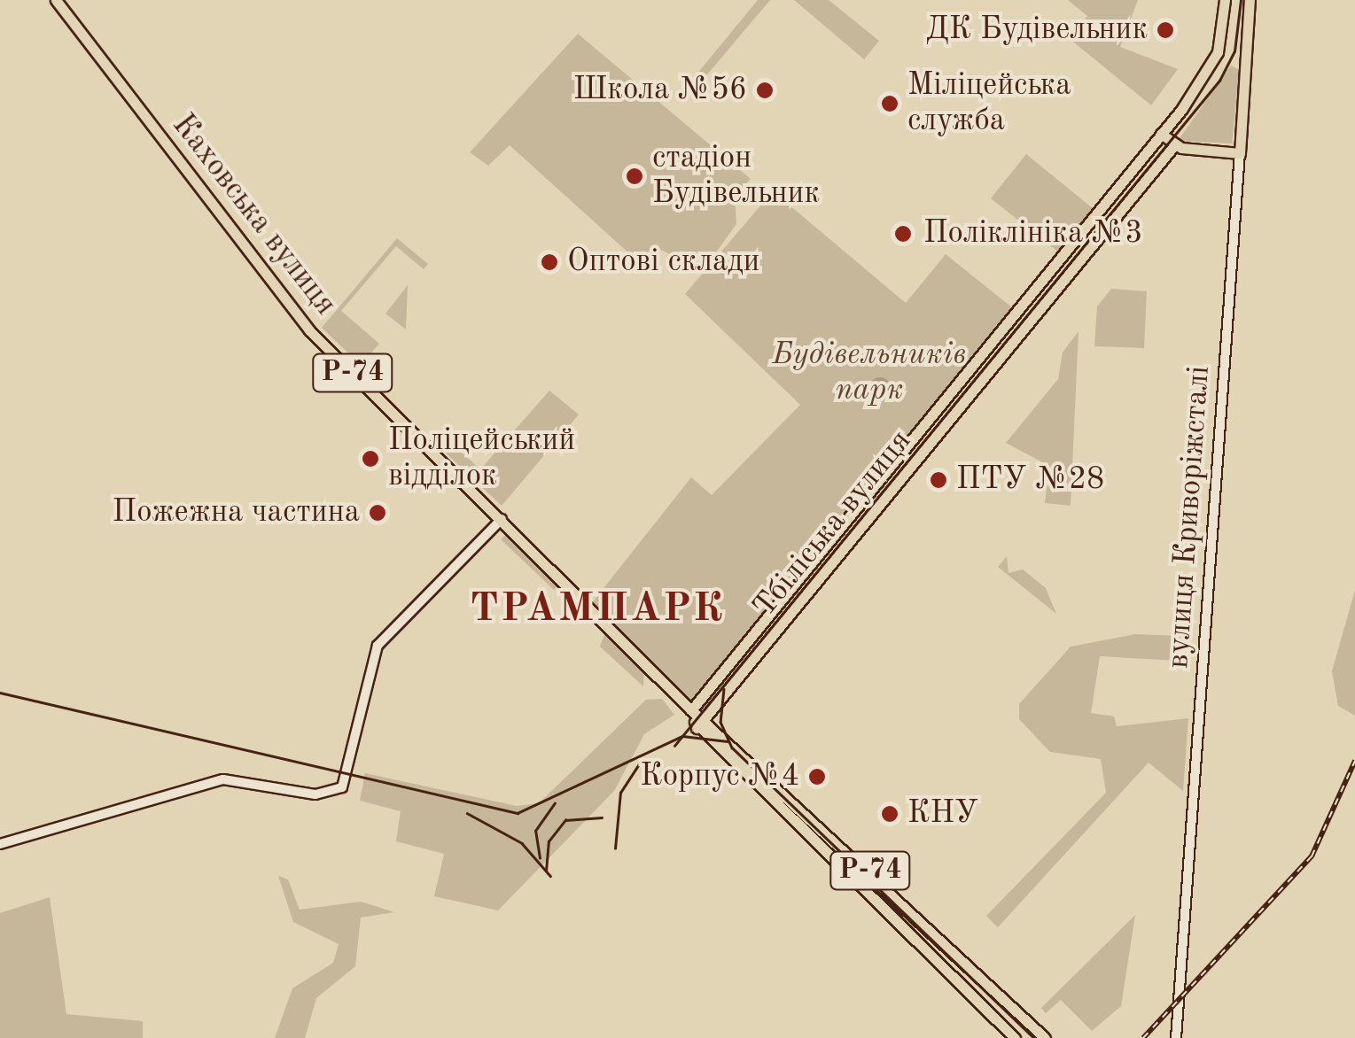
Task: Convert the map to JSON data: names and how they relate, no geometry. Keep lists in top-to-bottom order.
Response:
{
  "streets": {
    "main road": [
      "Каховська вулиця",
      "Р-74",
      "вулиця Криворіжсталі",
      "Тбіліська вулиця"
    ]
  },
  "crossings": [
    ["Каховська вулиця", "Р-74"],
    ["Каховська вулиця", "Тбіліська вулиця"],
    ["Р-74", "Тбіліська вулиця"]
  ],
  "districts": ["ТРАМПАРК"],
  "parks": ["Будівельників парк"],
  "places": [
    "ДК Будівельник",
    "Школа №56",
    "Міліцейська служба",
    "стадіон Будівельник",
    "Поліклініка №3",
    "Оптові склади",
    "Поліцейський відділок",
    "ПТУ №28",
    "Пожежна частина",
    "Корпус №4",
    "КНУ"
  ]
}
